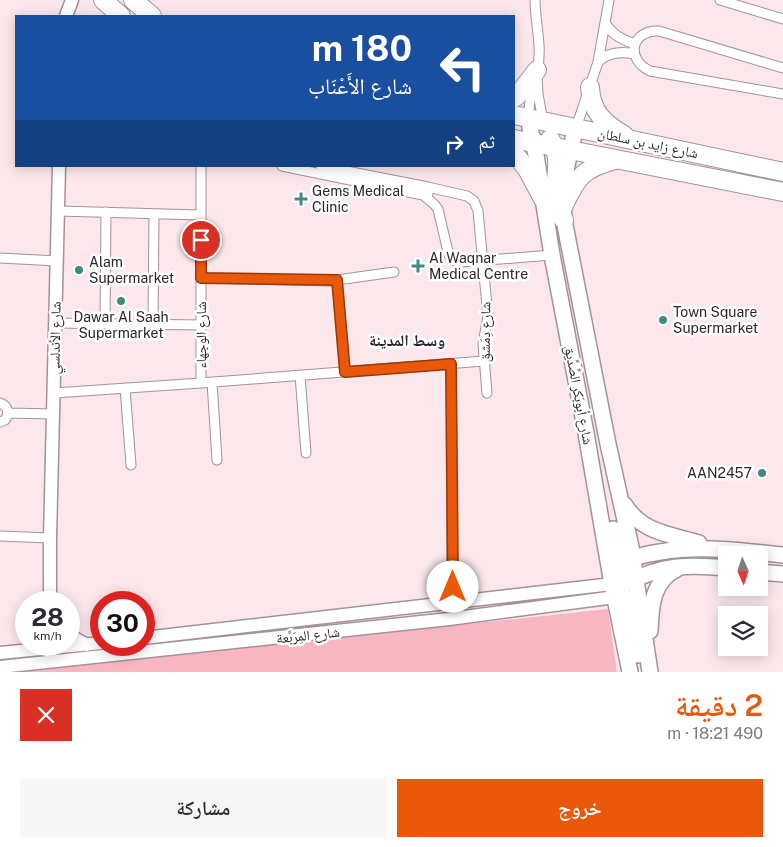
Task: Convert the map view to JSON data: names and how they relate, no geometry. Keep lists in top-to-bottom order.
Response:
{
  "streets": {
    "highway": ["شارع زايد بن سلطان"],
    "main road": ["شارع أبوبَكر الصِّدِّيق"],
    "street": [
      "شارع دِمَشق",
      "شارع الوجهاء",
      "شارع الأندلسي",
      "شارع المِرَبَّعة"
    ]
  },
  "crossings": [
    ["شارع زايد بن سلطان", "شارع أبوبَكر الصِّدِّيق"],
    ["شارع أبوبَكر الصِّدِّيق", "شارع المِرَبَّعة"]
  ],
  "districts": ["وسط المدينة"],
  "places": {
    "health": ["Gems Medical Clinic", "Al Waqnar Medical Centre"],
    "other": [
      "Alam Supermarket",
      "Dawar Al Saah Supermarket",
      "Town Square Supermarket",
      "AAN2457"
    ]
  },
  "north": "bottom",
  "page": {
    "turn": ["180 m", "شارع الأَعْنَاب"],
    "then": "ثم",
    "speed": "28 km/h",
    "limit": "30",
    "heading": ["2 دقيقة", "490 m · 18:21"],
    "buttons": ["خروج", "مشاركة"]
  }
}
